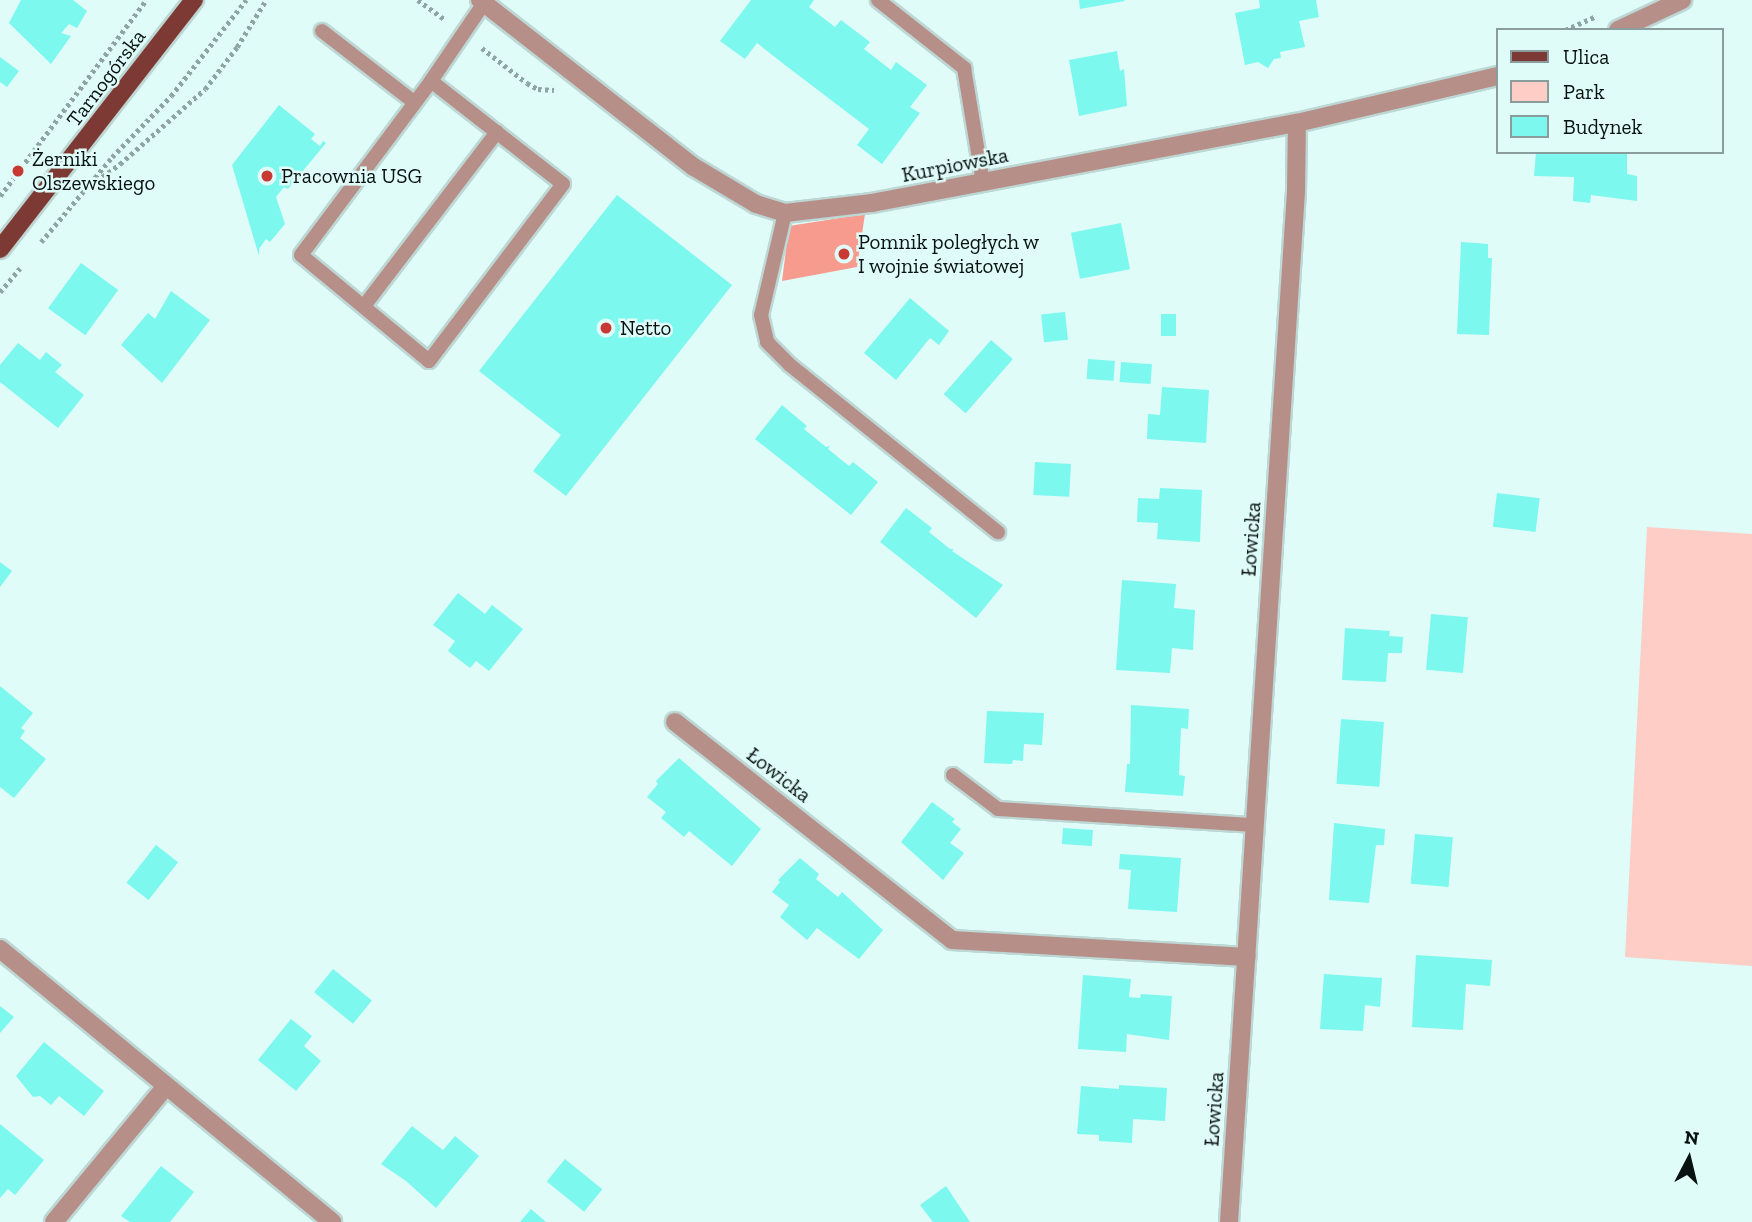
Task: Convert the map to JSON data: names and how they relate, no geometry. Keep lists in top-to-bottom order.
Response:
{
  "streets": {
    "main road": ["Tarnogórska"],
    "street": ["Kurpiowska", "Łowicka"]
  },
  "crossings": [
    ["Kurpiowska", "Łowicka"]
  ],
  "places": [
    "Żerniki Olszewskiego",
    "Pracownia USG",
    "Pomnik poległych w I wojnie światowej",
    "Netto"
  ],
  "legend": ["Ulica", "Park", "Budynek"],
  "north": "top"
}
